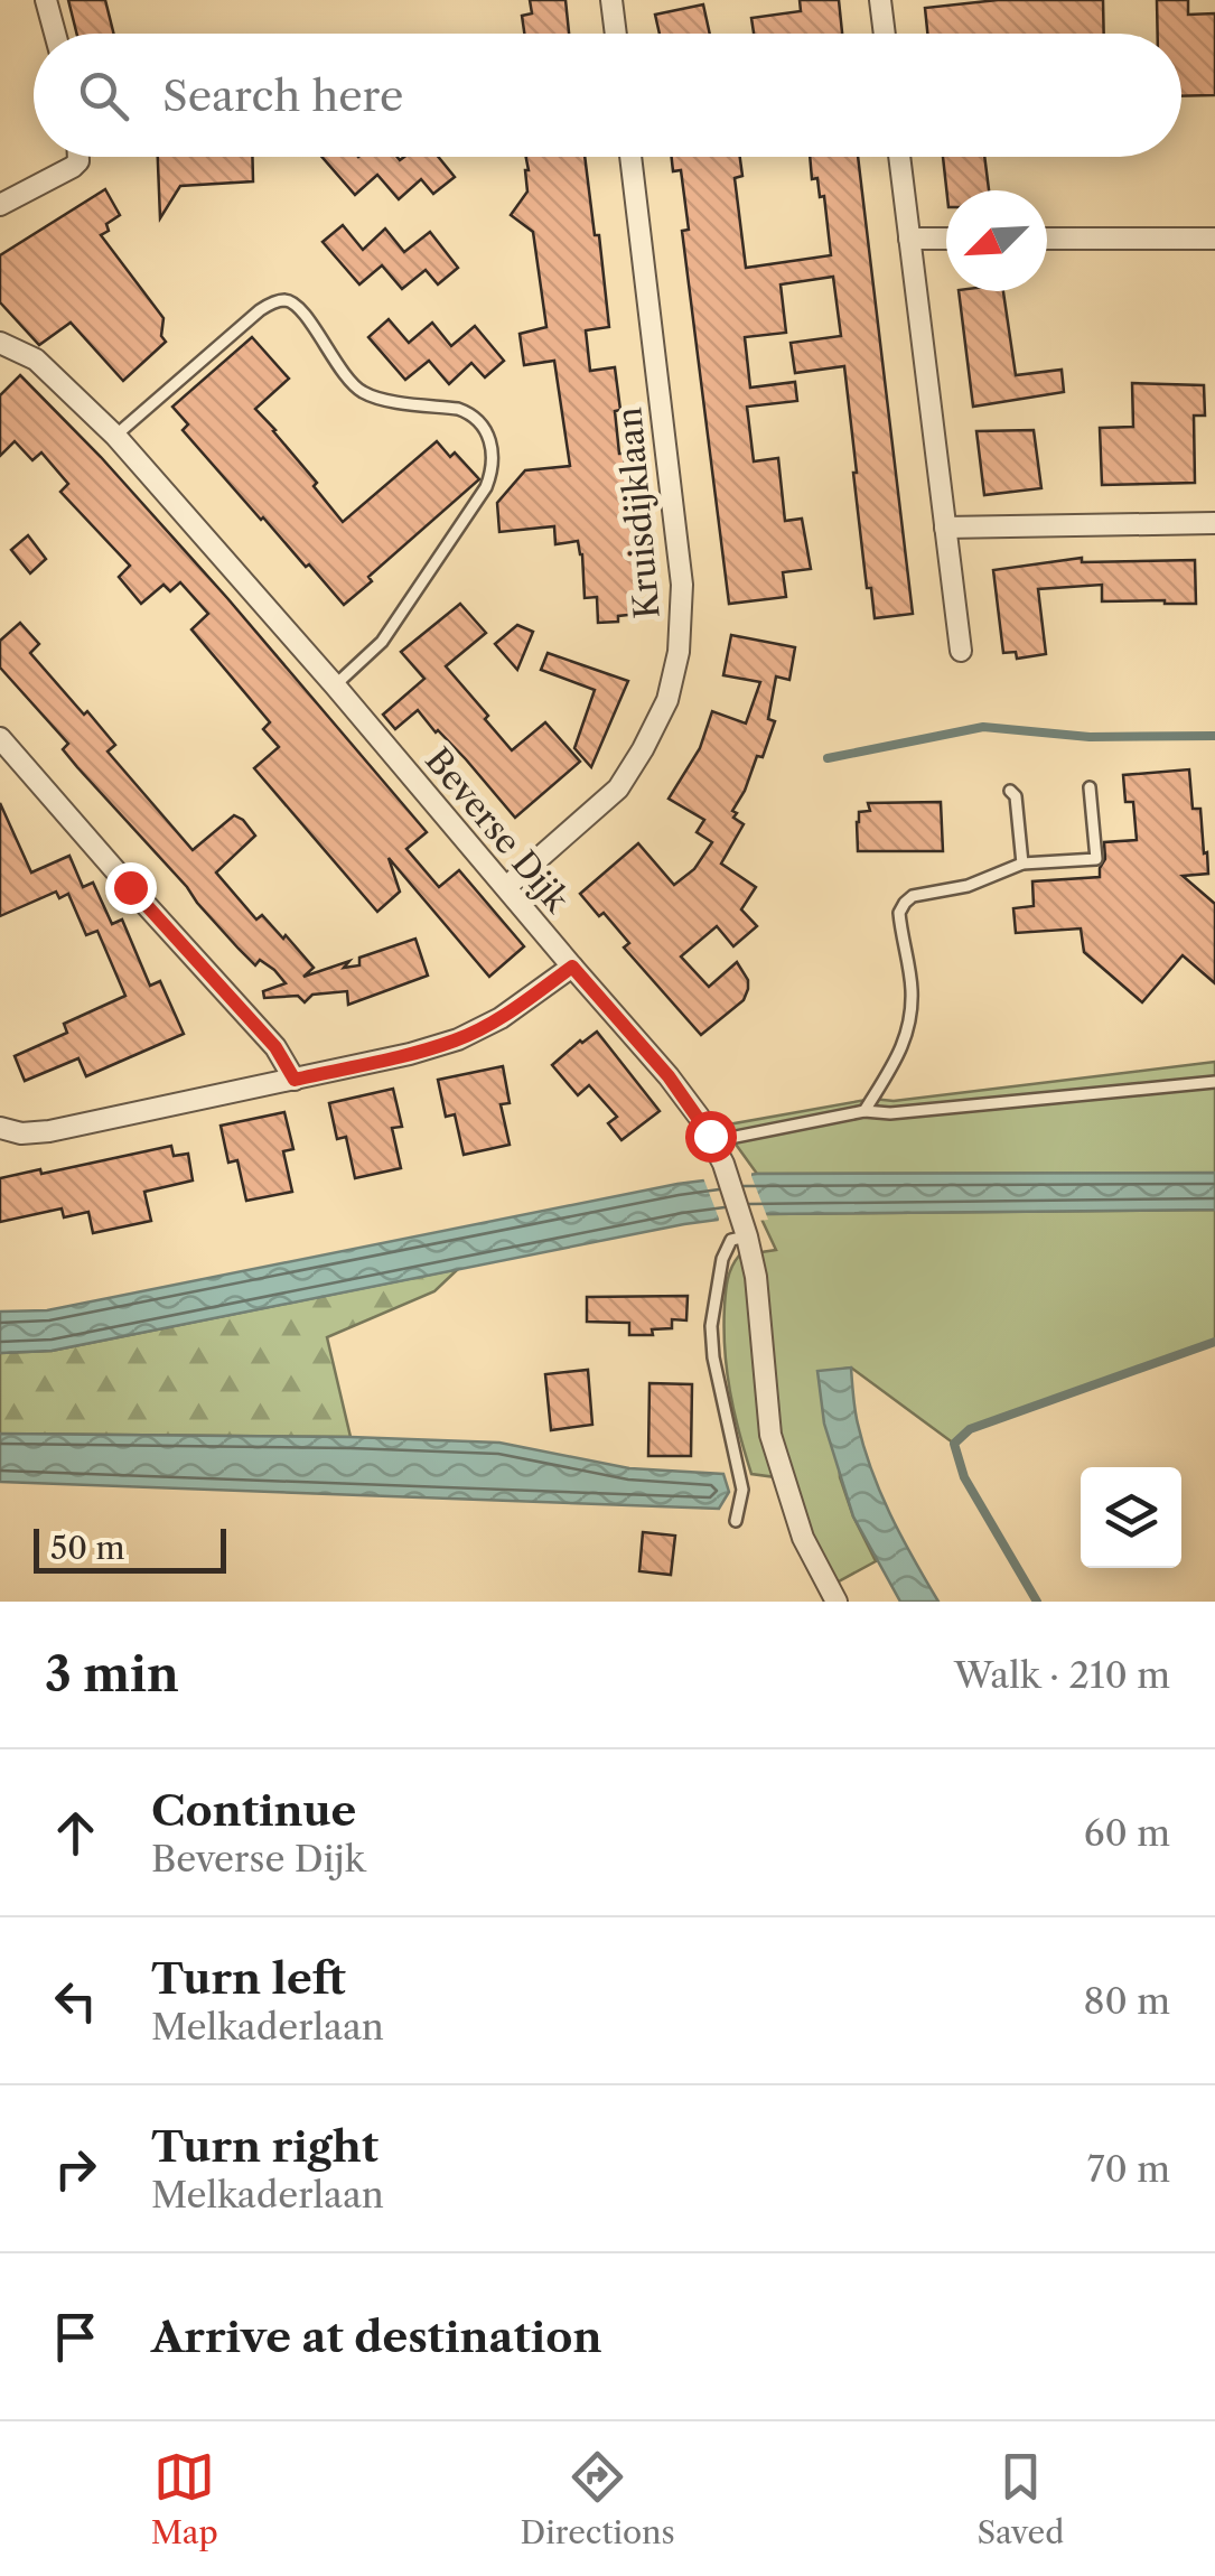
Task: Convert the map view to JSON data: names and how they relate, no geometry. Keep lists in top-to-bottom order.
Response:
{
  "streets": {
    "street": ["Kruisdijklaan", "Beverse Dijk"]
  },
  "crossings": [
    ["Kruisdijklaan", "Beverse Dijk"]
  ],
  "scale_bar": "50 m",
  "north": "bottom left",
  "page": {
    "search": "Search here",
    "scale": "50 m",
    "heading": ["3 min", "Walk · 210 m"],
    "list": [
      ["Continue", "Beverse Dijk", "60 m"],
      ["Turn left", "Melkaderlaan", "80 m"],
      ["Turn right", "Melkaderlaan", "70 m"],
      "Arrive at destination"
    ],
    "nav": ["Map", "Directions", "Saved"]
  }
}
